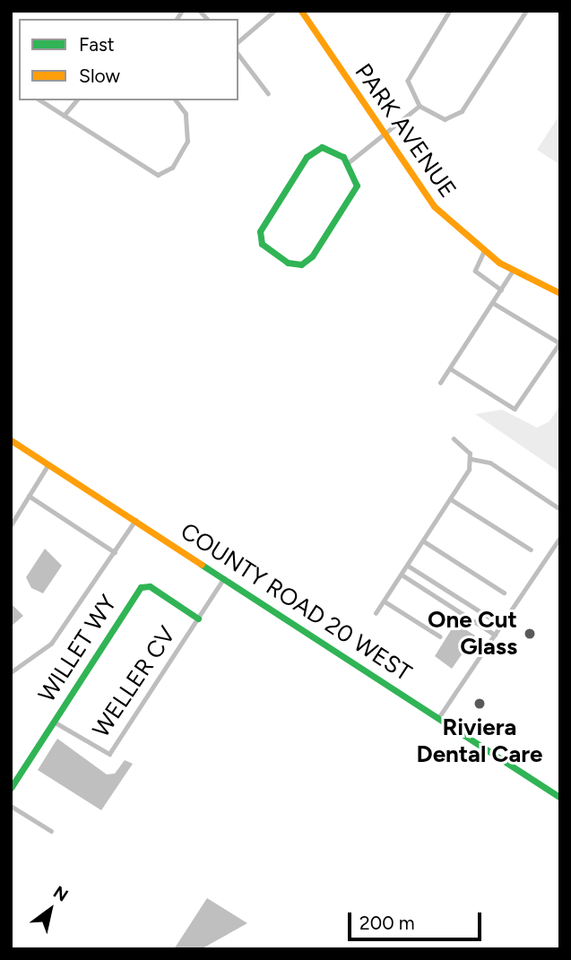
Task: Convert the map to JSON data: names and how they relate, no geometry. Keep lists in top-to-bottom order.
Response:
{
  "streets": {
    "street": [
      "PARK AVENUE",
      "COUNTY ROAD 20 WEST",
      "WILLET WY",
      "WELLER CV"
    ]
  },
  "crossings": [
    ["COUNTY ROAD 20 WEST", "WELLER CV"],
    ["WILLET WY", "WELLER CV"]
  ],
  "places": ["One Cut Glass", "Riviera Dental Care"],
  "legend": ["Fast", "Slow"],
  "scale_bar": "200 m",
  "north": "top right"
}
